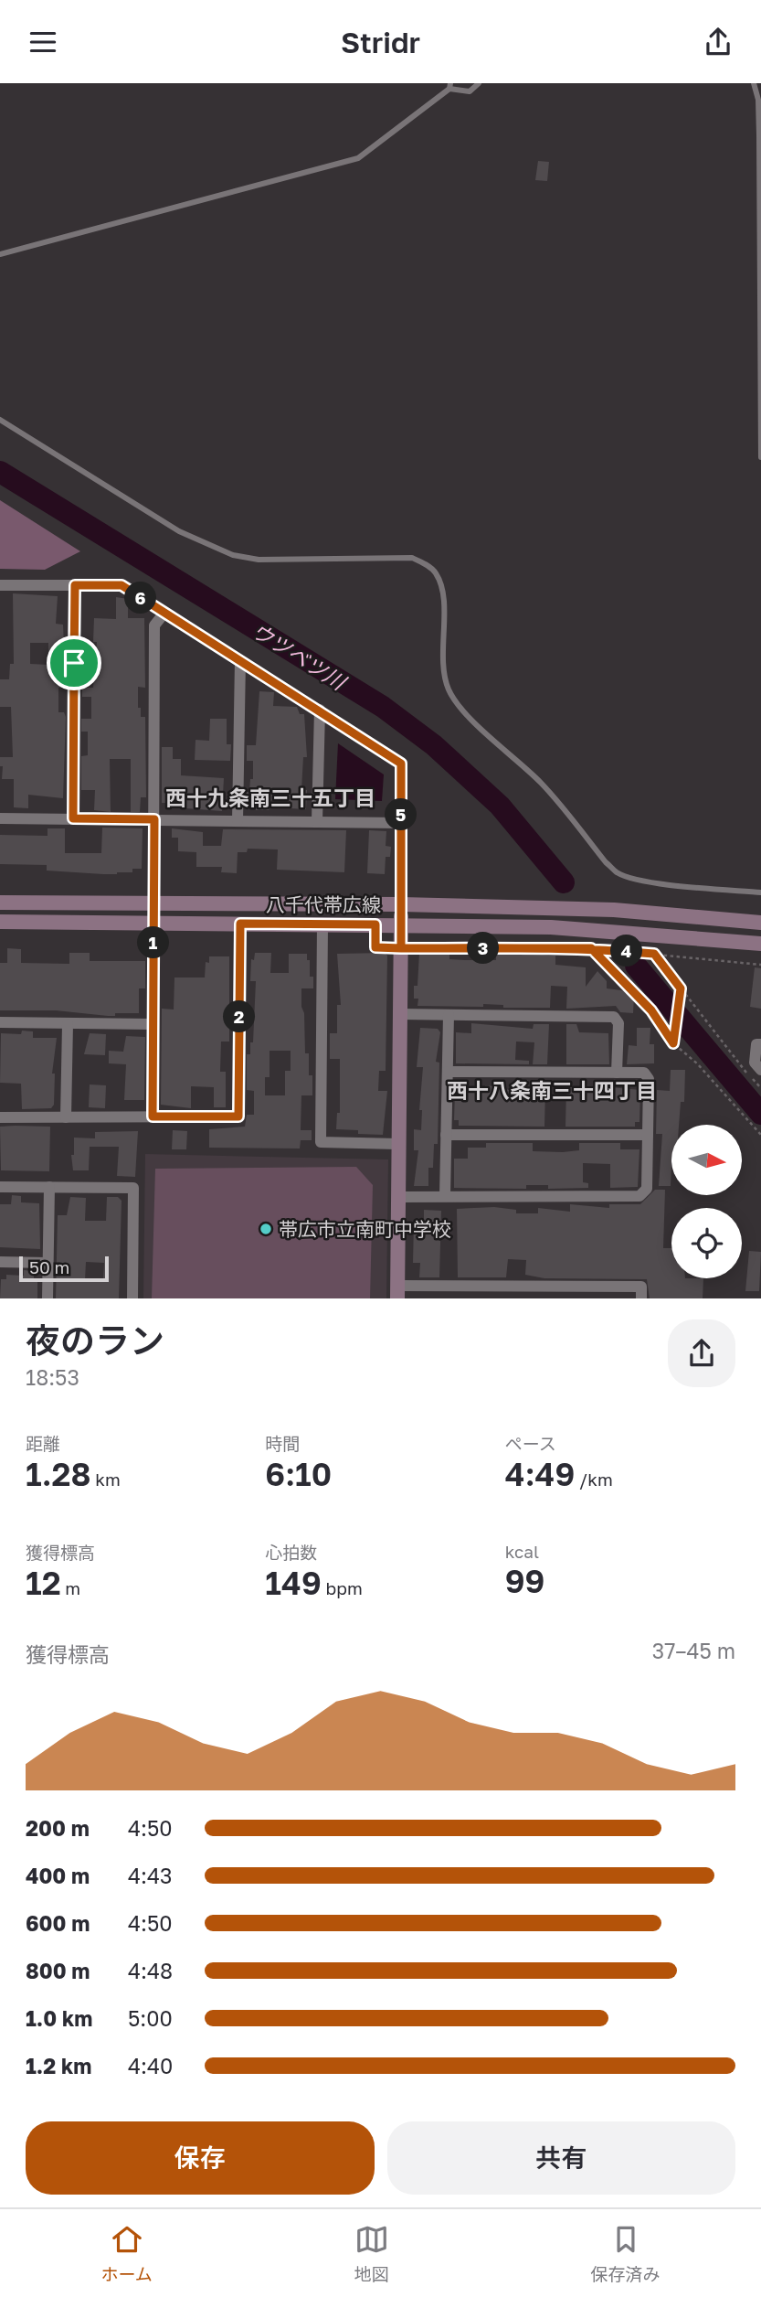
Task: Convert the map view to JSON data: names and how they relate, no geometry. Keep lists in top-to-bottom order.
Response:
{
  "streets": {
    "main road": ["八千代帯広線"]
  },
  "districts": ["西十九条南三十五丁目", "西十八条南三十四丁目"],
  "water": ["ウツベツ川"],
  "places": ["帯広市立南町中学校"],
  "scale_bar": "50 m",
  "north": "right",
  "page": {
    "header": "Stridr",
    "pins": [
      "6",
      "5",
      "1",
      "3",
      "4",
      "2"
    ],
    "scale": "50 m",
    "heading": ["夜のラン", "18:53"],
    "stats": [
      ["距離", "1.28 km"],
      ["時間", "6:10"],
      ["ペース", "4:49 /km"],
      ["獲得標高", "12 m"],
      ["心拍数", "149 bpm"],
      ["kcal", "99"]
    ],
    "chart": ["獲得標高", "37–45 m"],
    "list": [
      {
        "name": "200 m",
        "note": "4:50"
      },
      {
        "name": "400 m",
        "note": "4:43"
      },
      {
        "name": "600 m",
        "note": "4:50"
      },
      {
        "name": "800 m",
        "note": "4:48"
      },
      {
        "name": "1.0 km",
        "note": "5:00"
      },
      {
        "name": "1.2 km",
        "note": "4:40"
      }
    ],
    "buttons": ["保存", "共有"],
    "tabs": ["ホーム", "地図", "保存済み"]
  }
}
